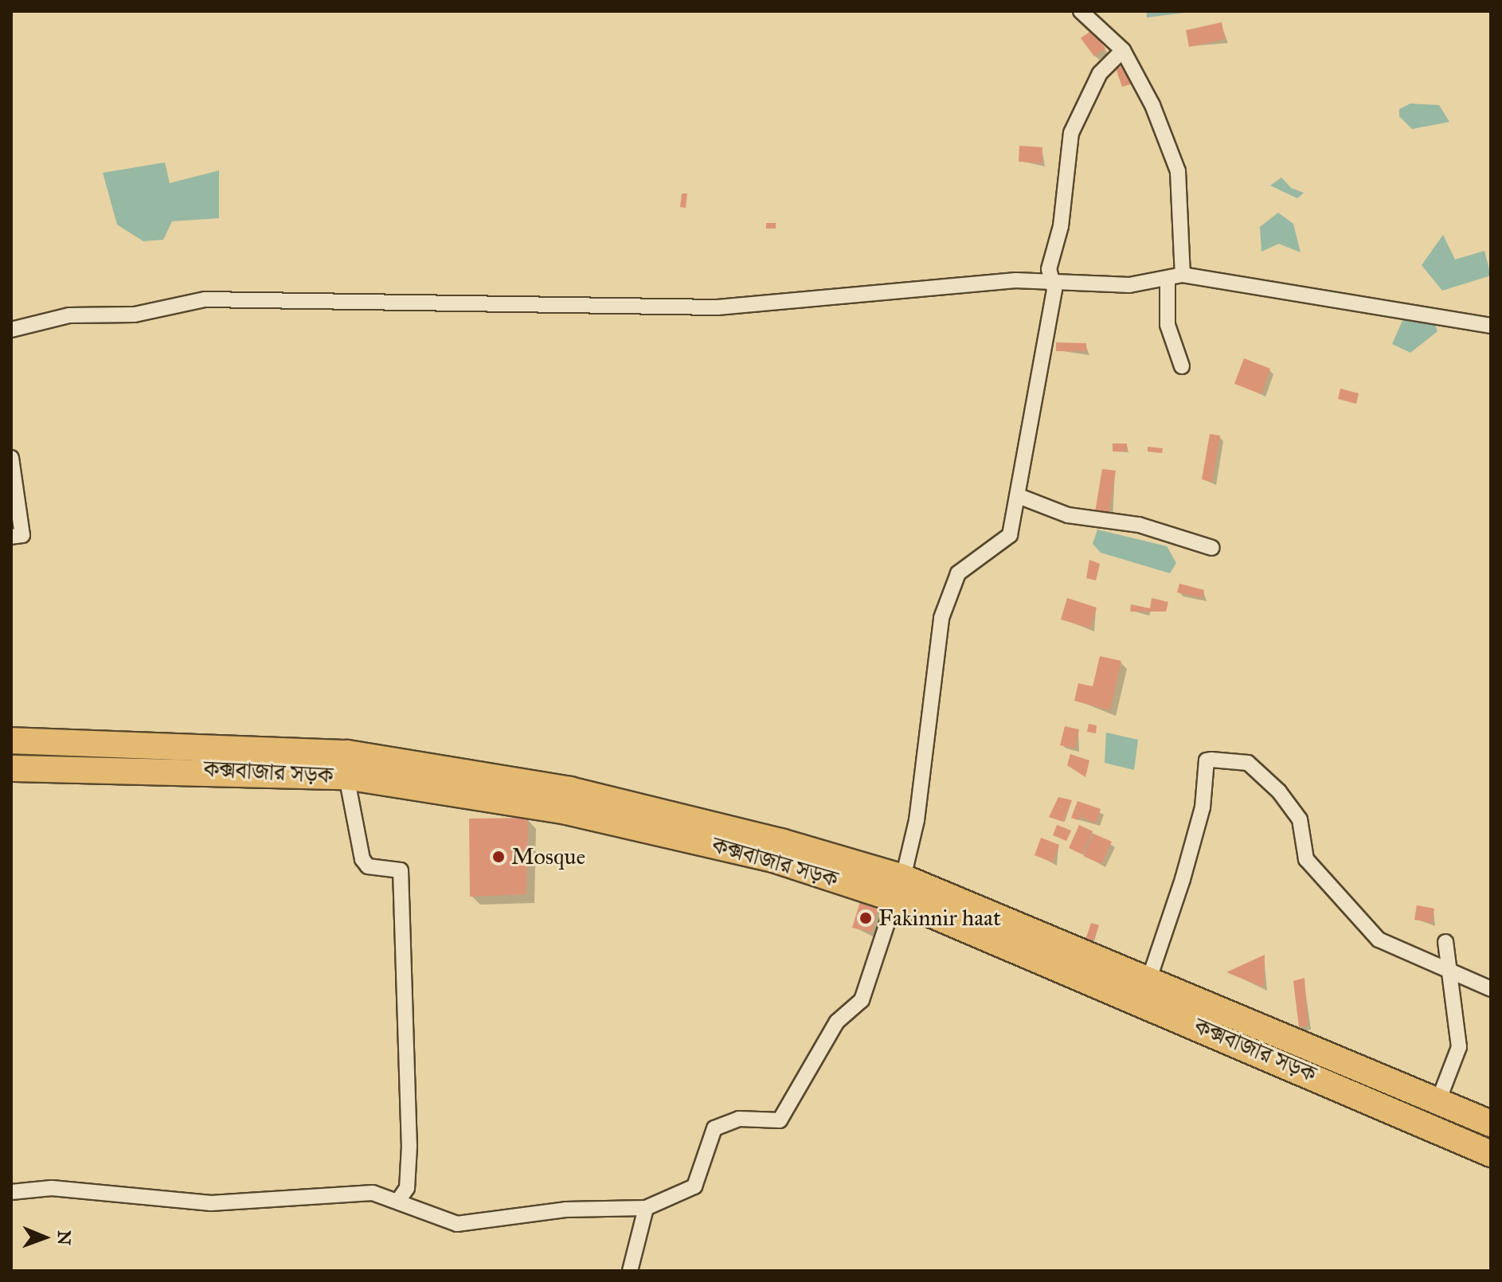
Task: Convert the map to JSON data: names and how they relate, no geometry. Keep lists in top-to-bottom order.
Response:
{
  "streets": {
    "highway": ["কক্সবাজার সড়ক"]
  },
  "places": ["Mosque", "Fakinnir haat"],
  "north": "right"
}
